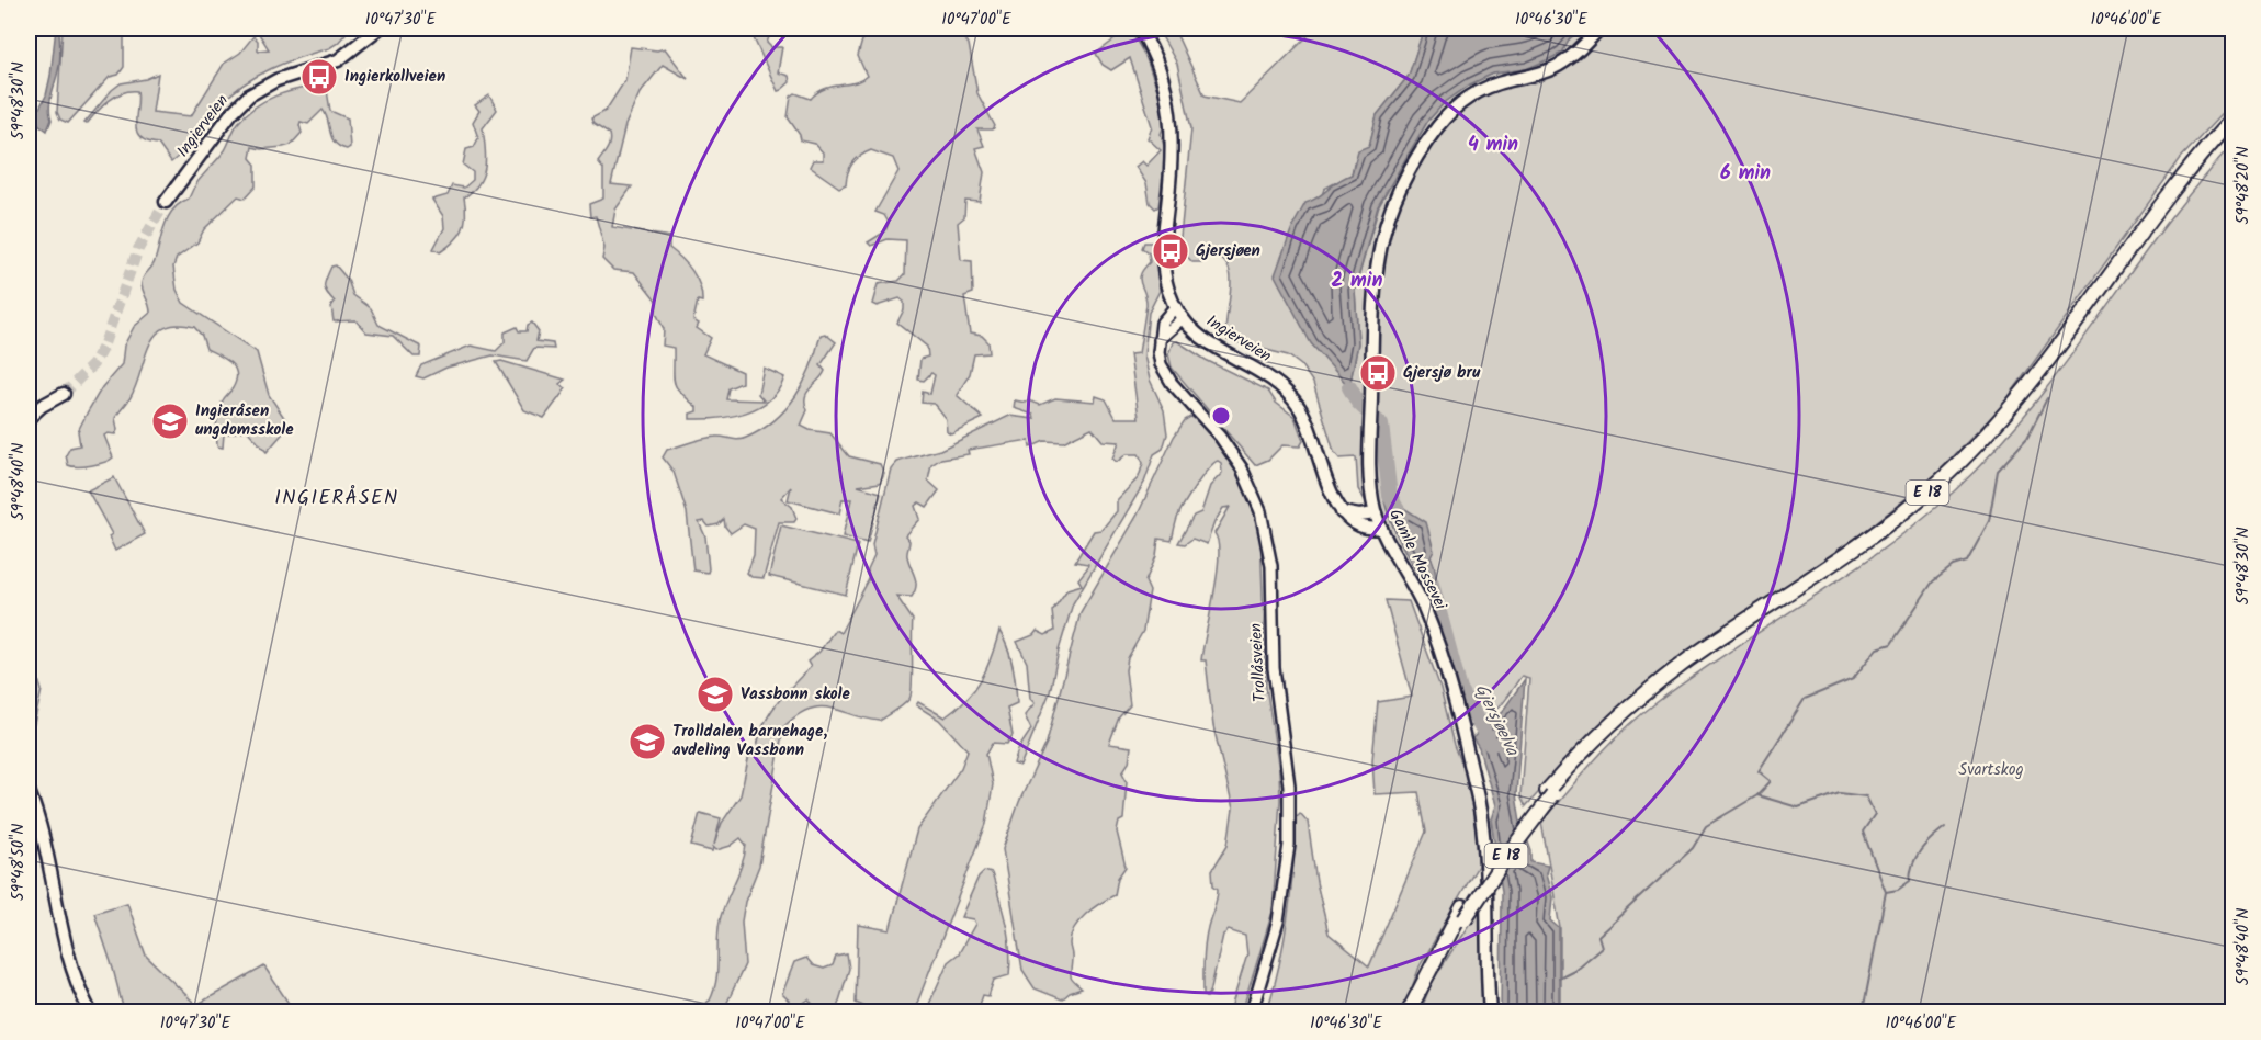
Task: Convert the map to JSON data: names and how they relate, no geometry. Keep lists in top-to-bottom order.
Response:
{
  "streets": {
    "highway": ["E 18"],
    "main road": ["Ingierveien", "Gamle Mossevei"],
    "street": ["Trollåsveien"]
  },
  "districts": ["INGIERÅSEN"],
  "water": ["Gjersjøelva"],
  "parks": ["Svartskog"],
  "places": {
    "bus stop": ["Ingierkollveien", "Gjersjøen", "Gjersjø bru"],
    "school or university": ["Ingieråsen ungdomsskole", "Vassbonn skole", "Trolldalen barnehage, avdeling Vassbonn"]
  },
  "coordinates": [
    "10°47'30\"E",
    "10°47'00\"E",
    "10°46'30\"E",
    "10°46'00\"E",
    "59°48'30\"N",
    "59°48'20\"N",
    "59°48'40\"N",
    "59°48'50\"N"
  ],
  "rings": ["4 min", "6 min", "2 min"]
}
